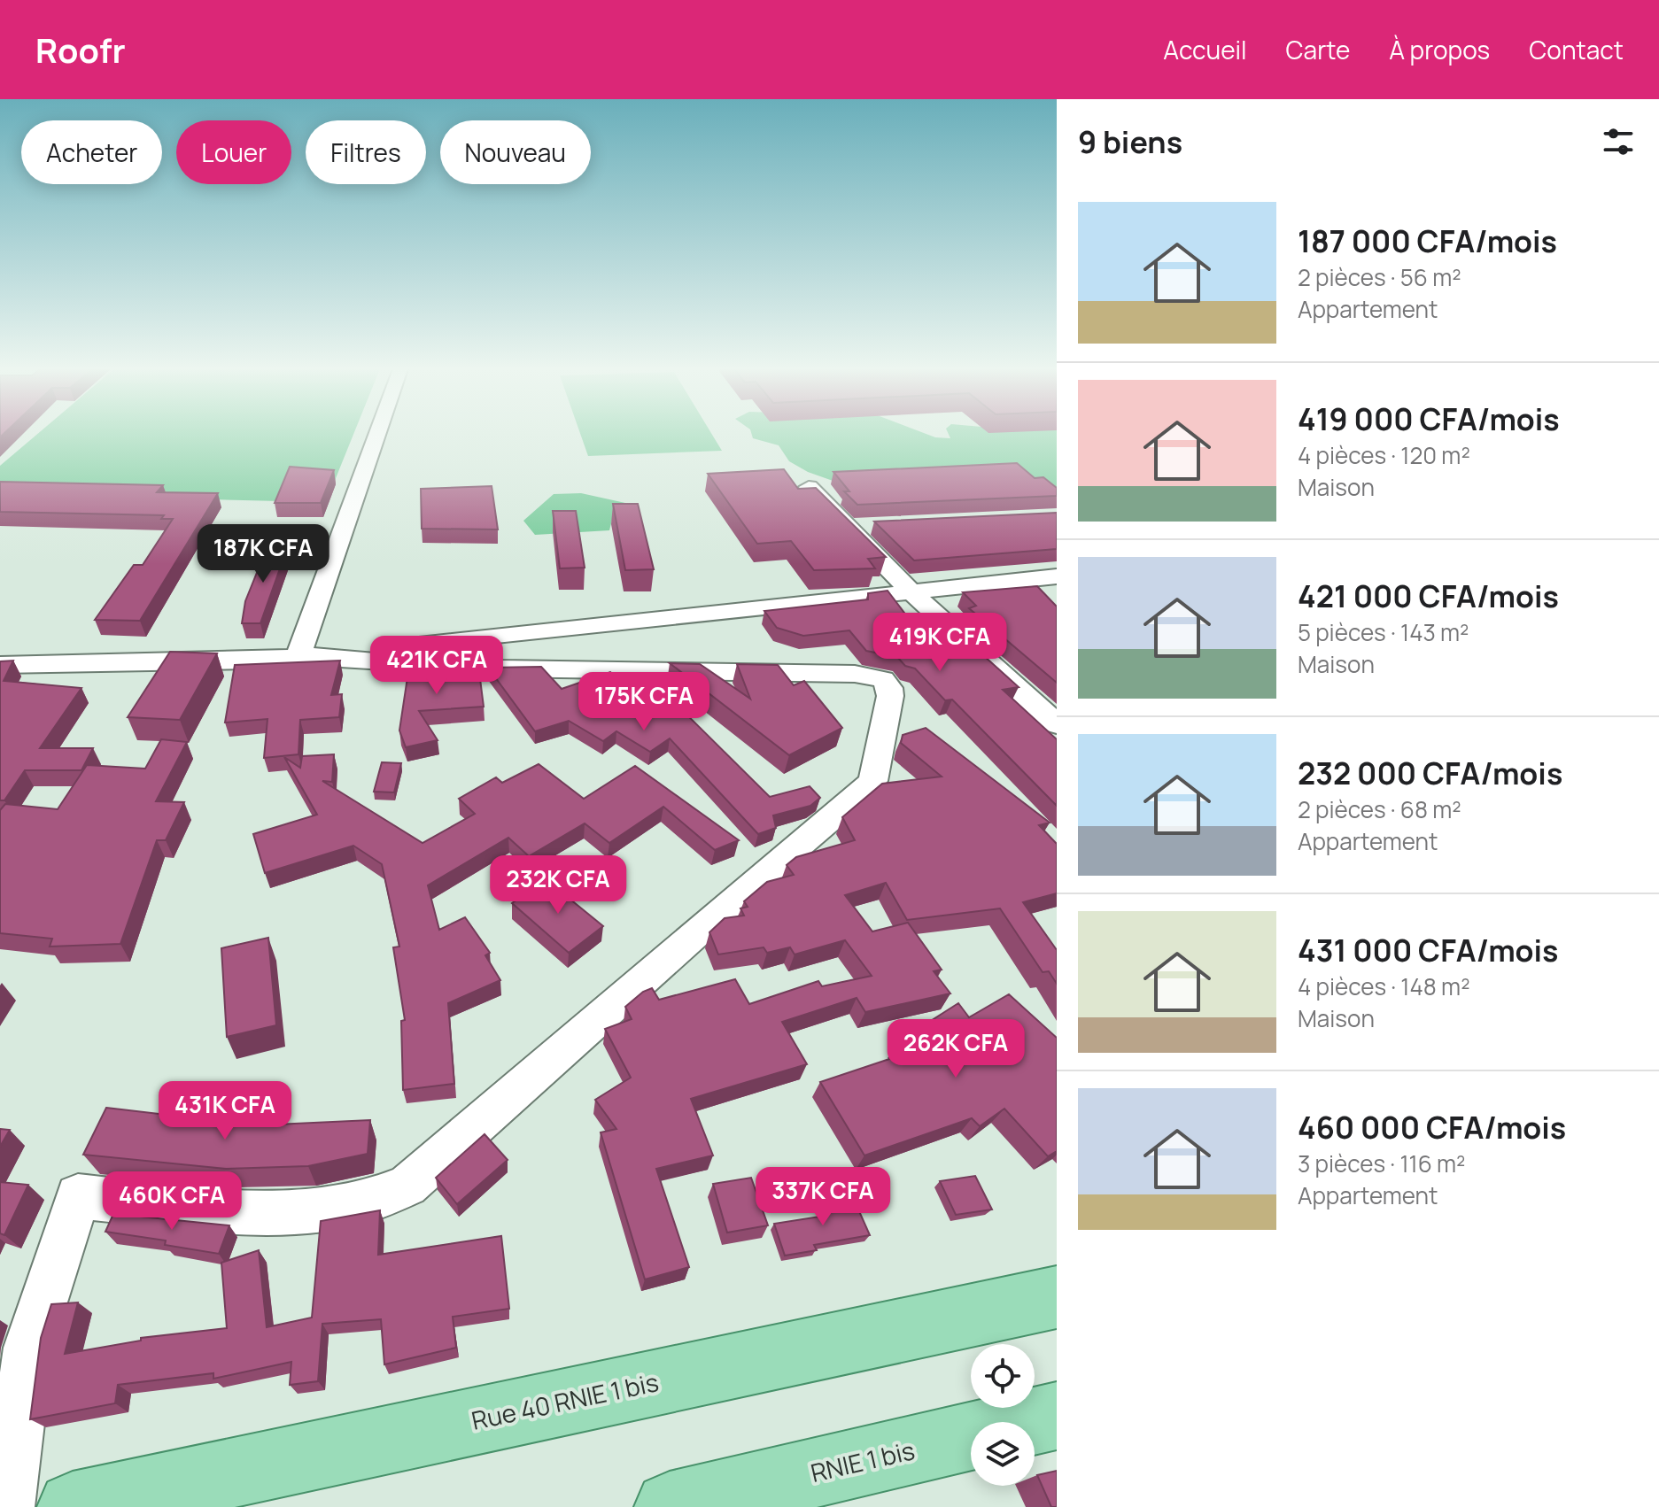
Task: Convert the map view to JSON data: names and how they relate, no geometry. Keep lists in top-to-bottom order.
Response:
{
  "streets": {
    "main road": ["Rue 40 RNIE 1 bis", "RNIE 1 bis"]
  },
  "page": {
    "header": "Roofr",
    "nav": [
      "Accueil",
      "Carte",
      "À propos",
      "Contact"
    ],
    "heading": "9 biens",
    "chip": [
      "Acheter",
      "Louer",
      "Filtres",
      "Nouveau"
    ],
    "list": [
      {
        "name": "187 000 CFA/mois",
        "note": "2 pièces · 56 m² · Appartement"
      },
      {
        "name": "419 000 CFA/mois",
        "note": "4 pièces · 120 m² · Maison"
      },
      {
        "name": "421 000 CFA/mois",
        "note": "5 pièces · 143 m² · Maison"
      },
      {
        "name": "232 000 CFA/mois",
        "note": "2 pièces · 68 m² · Appartement"
      },
      {
        "name": "431 000 CFA/mois",
        "note": "4 pièces · 148 m² · Maison"
      },
      {
        "name": "460 000 CFA/mois",
        "note": "3 pièces · 116 m² · Appartement"
      }
    ],
    "price": [
      "187K CFA",
      "419K CFA",
      "421K CFA",
      "175K CFA",
      "232K CFA",
      "262K CFA",
      "431K CFA",
      "337K CFA",
      "460K CFA"
    ]
  }
}
